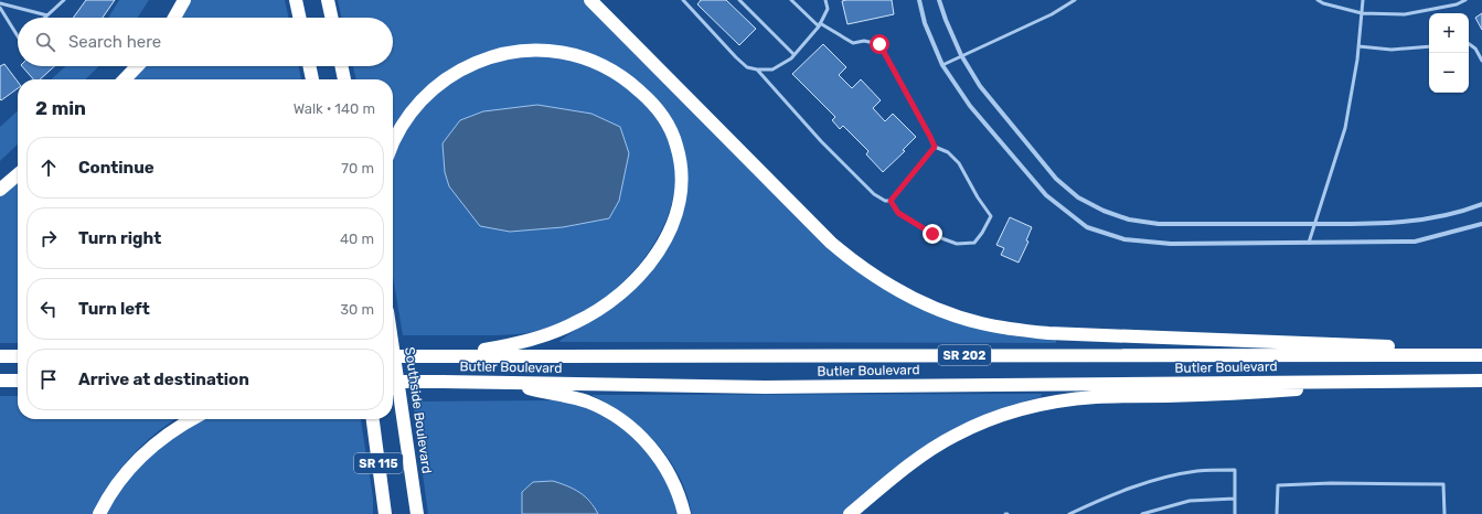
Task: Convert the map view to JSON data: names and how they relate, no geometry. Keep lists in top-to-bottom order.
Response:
{
  "streets": {
    "highway": [
      "SR 202",
      "Butler Boulevard",
      "Southside Boulevard",
      "SR 115"
    ]
  },
  "page": {
    "map_buttons": ["+", "−"],
    "search": "Search here",
    "heading": ["2 min", "Walk · 140 m"],
    "list": [
      ["Continue", "70 m"],
      ["Turn right", "40 m"],
      ["Turn left", "30 m"],
      "Arrive at destination"
    ]
  }
}
